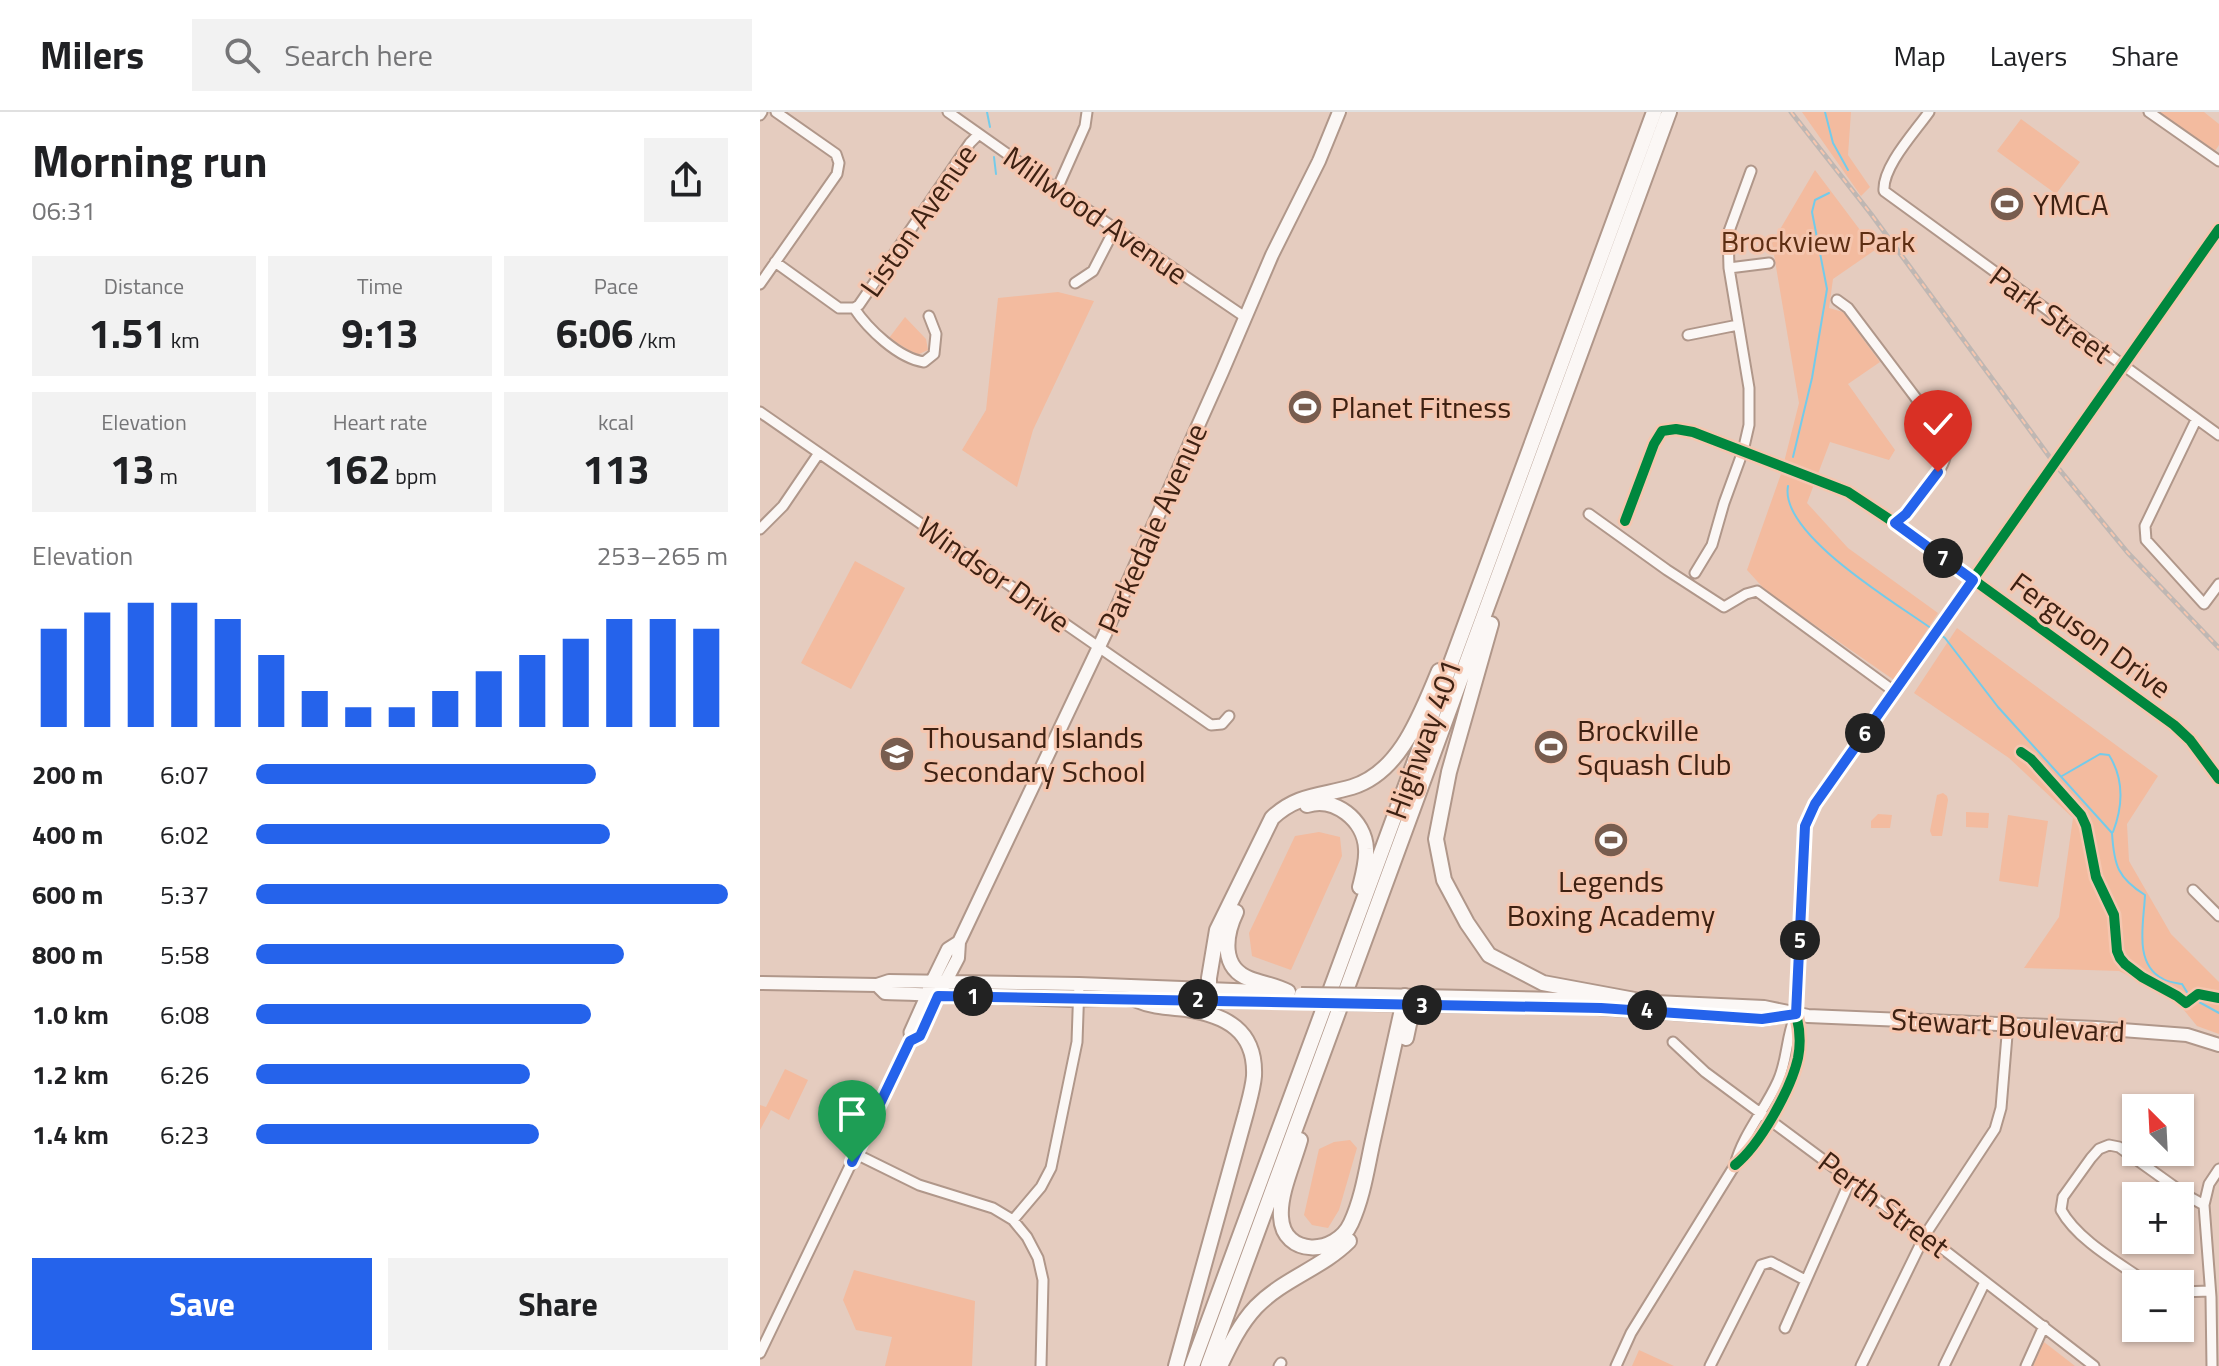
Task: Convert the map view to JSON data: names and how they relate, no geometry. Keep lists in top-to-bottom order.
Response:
{
  "streets": {
    "highway": ["Highway 401"],
    "main road": ["Parkedale Avenue", "Stewart Boulevard"],
    "street": [
      "Millwood Avenue",
      "Liston Avenue",
      "Park Street",
      "Windsor Drive",
      "Ferguson Drive",
      "Perth Street"
    ]
  },
  "crossings": [
    ["Millwood Avenue", "Liston Avenue"],
    ["Millwood Avenue", "Parkedale Avenue"],
    ["Parkedale Avenue", "Windsor Drive"],
    ["Parkedale Avenue", "Stewart Boulevard"]
  ],
  "parks": ["Brockview Park"],
  "places": {
    "sports": [
      "YMCA",
      "Planet Fitness",
      "Brockville Squash Club",
      "Legends Boxing Academy"
    ],
    "school or university": ["Thousand Islands Secondary School"]
  },
  "north": "top left",
  "page": {
    "header": "Milers",
    "search": "Search here",
    "nav": ["Map", "Layers", "Share"],
    "heading": ["Morning run", "06:31"],
    "stats": [
      ["Distance", "1.51 km"],
      ["Time", "9:13"],
      ["Pace", "6:06 /km"],
      ["Elevation", "13 m"],
      ["Heart rate", "162 bpm"],
      ["kcal", "113"]
    ],
    "chart": ["Elevation", "253–265 m"],
    "pins": [
      "7",
      "6",
      "5",
      "1",
      "2",
      "3",
      "4"
    ],
    "list": [
      {
        "name": "200 m",
        "note": "6:07"
      },
      {
        "name": "400 m",
        "note": "6:02"
      },
      {
        "name": "600 m",
        "note": "5:37"
      },
      {
        "name": "800 m",
        "note": "5:58"
      },
      {
        "name": "1.0 km",
        "note": "6:08"
      },
      {
        "name": "1.2 km",
        "note": "6:26"
      },
      {
        "name": "1.4 km",
        "note": "6:23"
      }
    ],
    "map_buttons": ["+", "−"],
    "buttons": ["Save", "Share"]
  }
}
